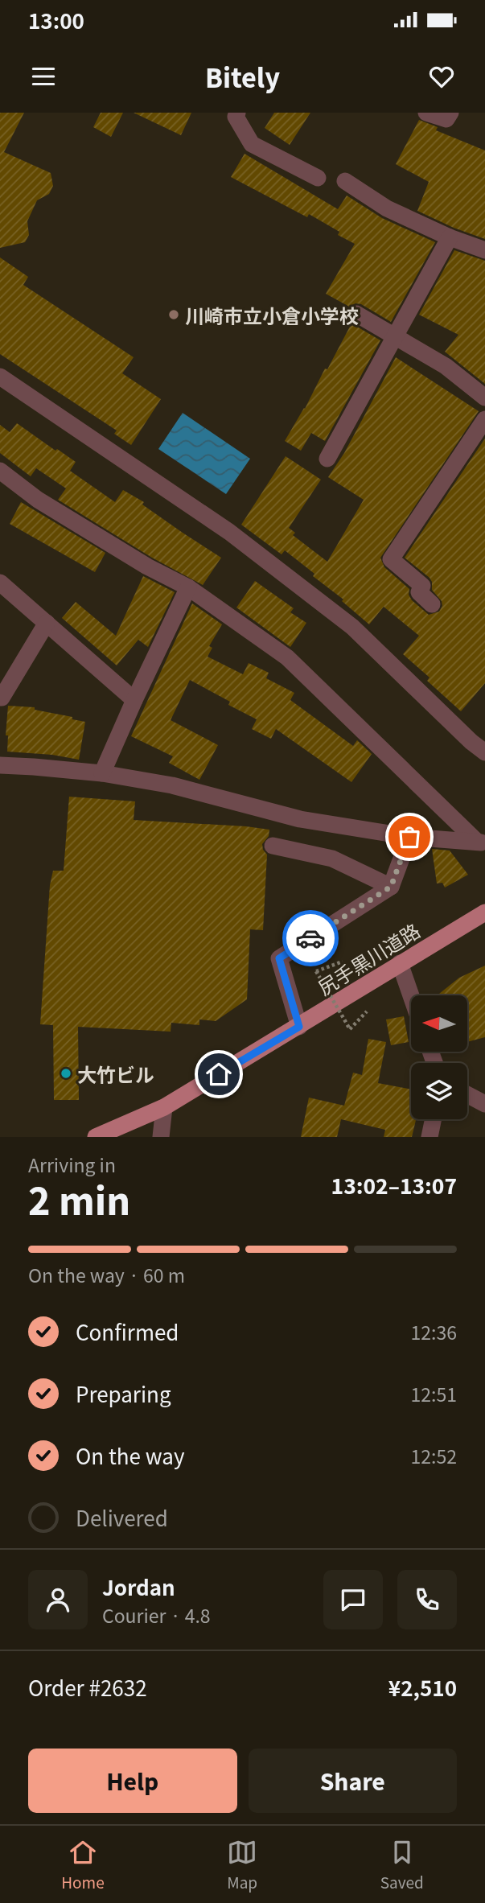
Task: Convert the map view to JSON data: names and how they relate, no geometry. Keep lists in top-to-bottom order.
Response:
{
  "streets": {
    "main road": ["尻手黒川道路"]
  },
  "places": ["川崎市立小倉小学校", "大竹ビル"],
  "north": "left",
  "page": {
    "status": "13:00",
    "header": "Bitely",
    "heading": ["2 min", "Arriving in", "13:02–13:07"],
    "panel": [
      "Jordan",
      "Courier · 4.8",
      "Order #2632",
      "¥2,510"
    ],
    "bar": "On the way · 60 m",
    "list": [
      ["Confirmed", "12:36"],
      ["Preparing", "12:51"],
      ["On the way", "12:52"],
      "Delivered"
    ],
    "buttons": ["Help", "Share"],
    "tabs": ["Home", "Map", "Saved"]
  }
}
